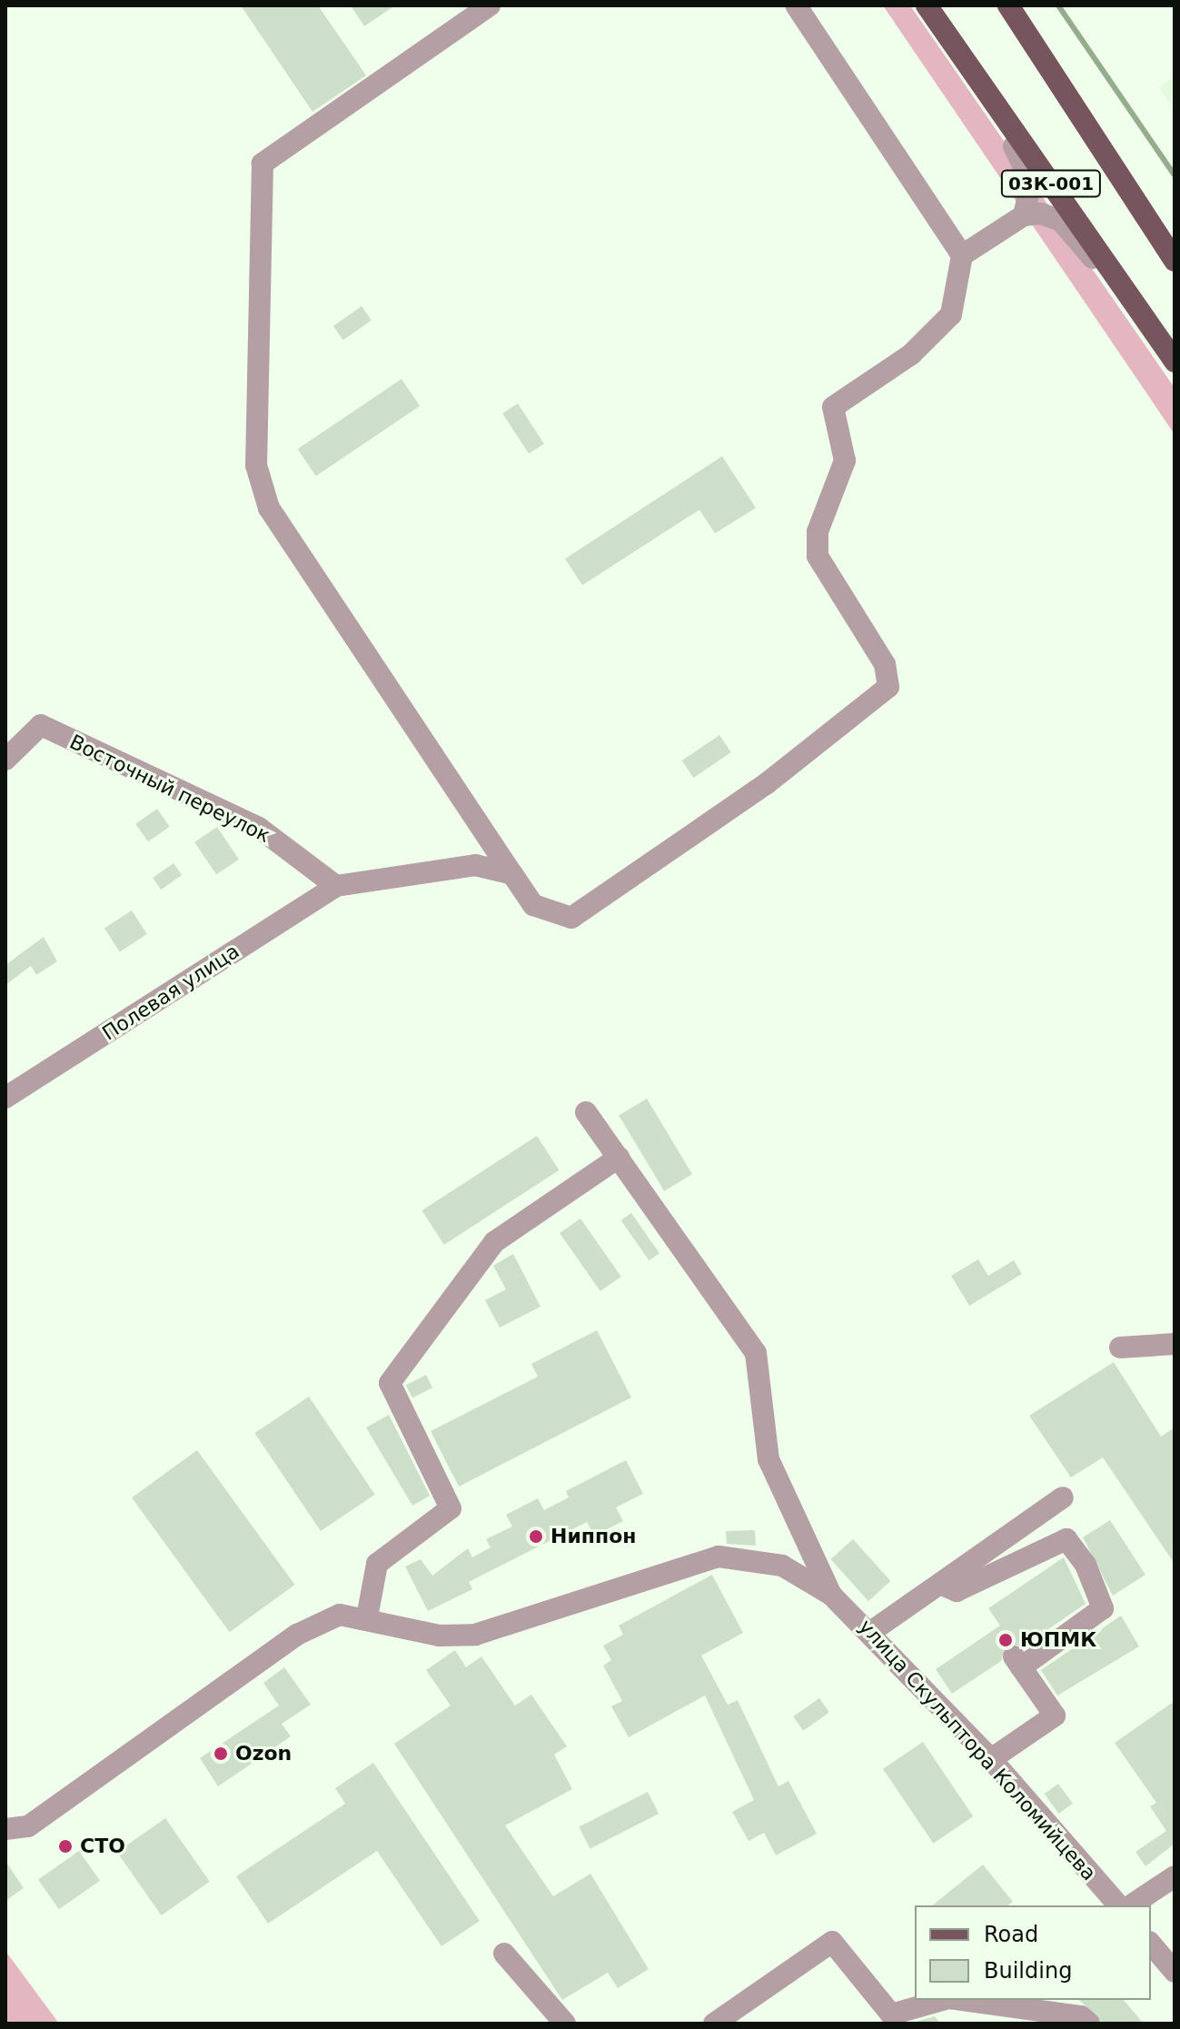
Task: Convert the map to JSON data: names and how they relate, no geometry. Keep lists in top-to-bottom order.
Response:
{
  "streets": {
    "main road": ["03К-001"],
    "street": ["Восточный переулок", "Полевая улица", "улица Скульптора Коломийцева"]
  },
  "crossings": [
    ["Восточный переулок", "Полевая улица"]
  ],
  "places": [
    "Ниппон",
    "ЮПМК",
    "Ozon",
    "СТО"
  ],
  "legend": ["Road", "Building"]
}
